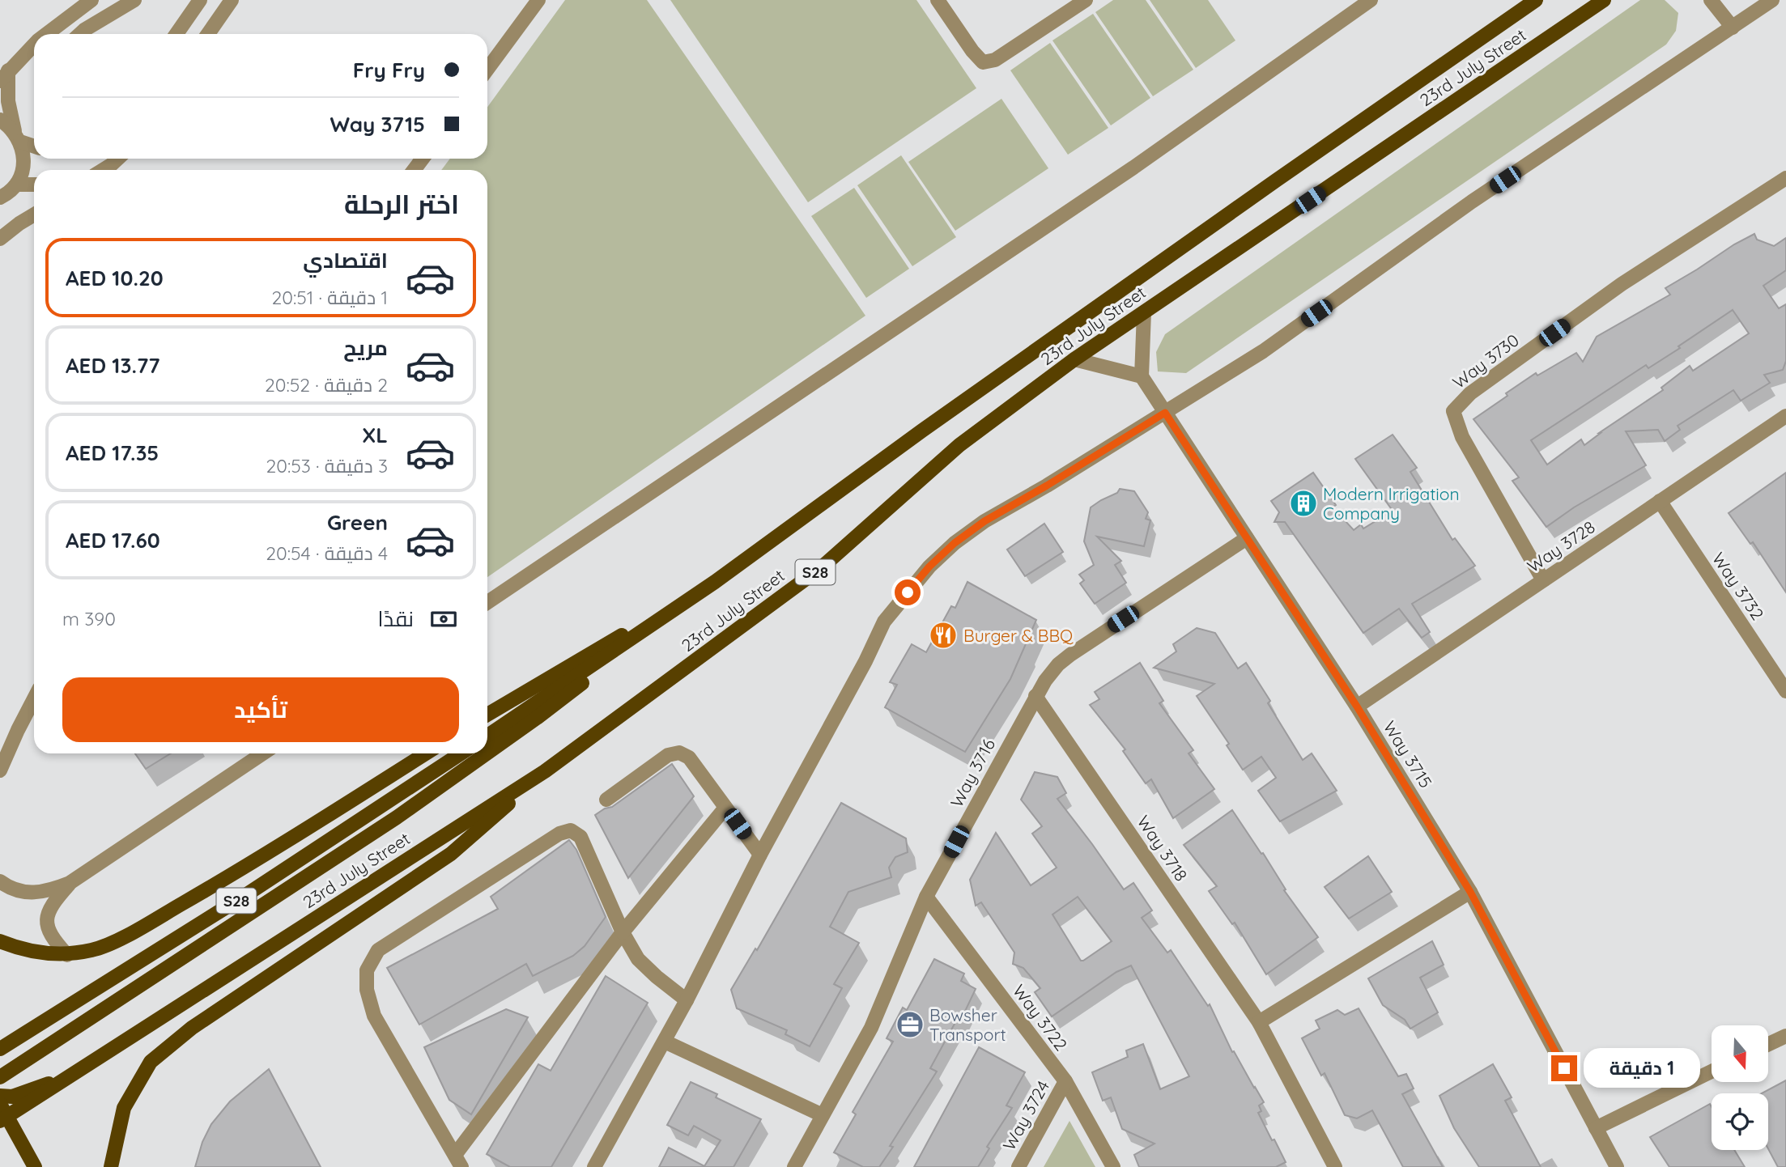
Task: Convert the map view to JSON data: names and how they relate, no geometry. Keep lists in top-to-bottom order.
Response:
{
  "streets": {
    "main road": ["23rd July Street", "S28"],
    "street": [
      "Way 3730",
      "Way 3728",
      "Way 3732",
      "Way 3715",
      "Way 3716",
      "Way 3718",
      "Way 3722",
      "Way 3724"
    ]
  },
  "crossings": [
    ["Way 3730", "Way 3728"],
    ["Way 3728", "Way 3732"],
    ["Way 3728", "Way 3715"],
    ["Way 3715", "Way 3716"],
    ["Way 3716", "Way 3718"],
    ["Way 3716", "Way 3722"],
    ["Way 3722", "Way 3724"]
  ],
  "places": {
    "building": ["Modern Irrigation Company"],
    "restaurant": ["Burger & BBQ"],
    "office": ["Bowsher Transport"]
  },
  "north": "bottom",
  "page": {
    "banner": ["Fry Fry", "Way 3715"],
    "heading": "اختر الرحلة",
    "list": [
      {
        "name": "اقتصادي",
        "note": "1 دقيقة · 20:51",
        "value": "AED 10.20"
      },
      {
        "name": "مريح",
        "note": "2 دقيقة · 20:52",
        "value": "AED 13.77"
      },
      {
        "name": "XL",
        "note": "3 دقيقة · 20:53",
        "value": "AED 17.35"
      },
      {
        "name": "Green",
        "note": "4 دقيقة · 20:54",
        "value": "AED 17.60"
      }
    ],
    "pay": ["نقدًا", "390 m"],
    "buttons": "تأكيد",
    "bubble": "1 دقيقة"
  }
}
